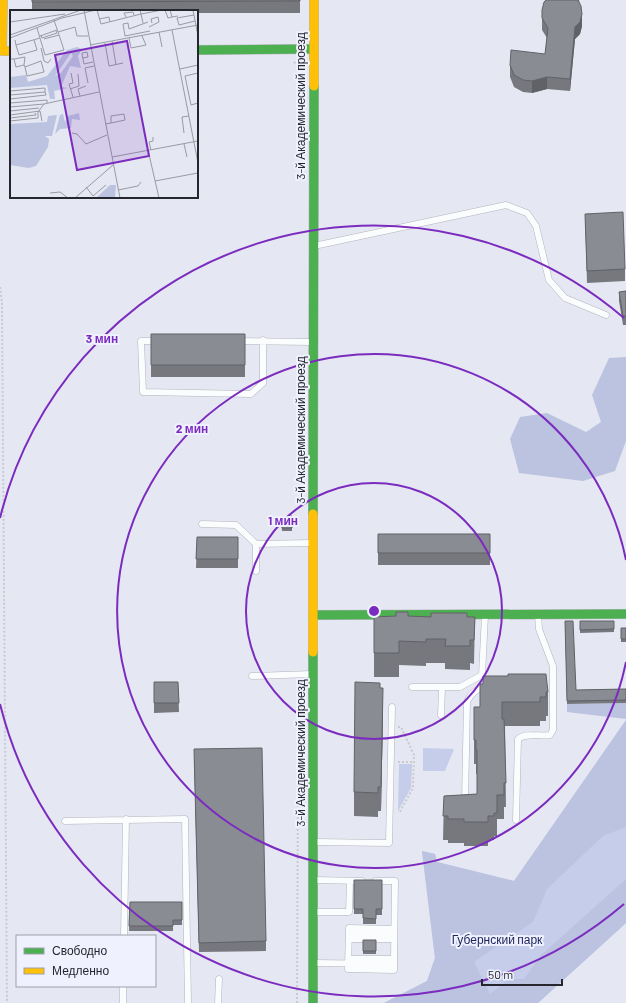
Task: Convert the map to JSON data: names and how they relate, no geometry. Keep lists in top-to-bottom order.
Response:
{
  "streets": {
    "street": ["3-й Академический проезд"]
  },
  "parks": ["Губернский парк"],
  "legend": ["Свободно", "Медленно"],
  "scale_bar": "50 m",
  "rings": ["3 мин", "2 мин", "1 мин"]
}
